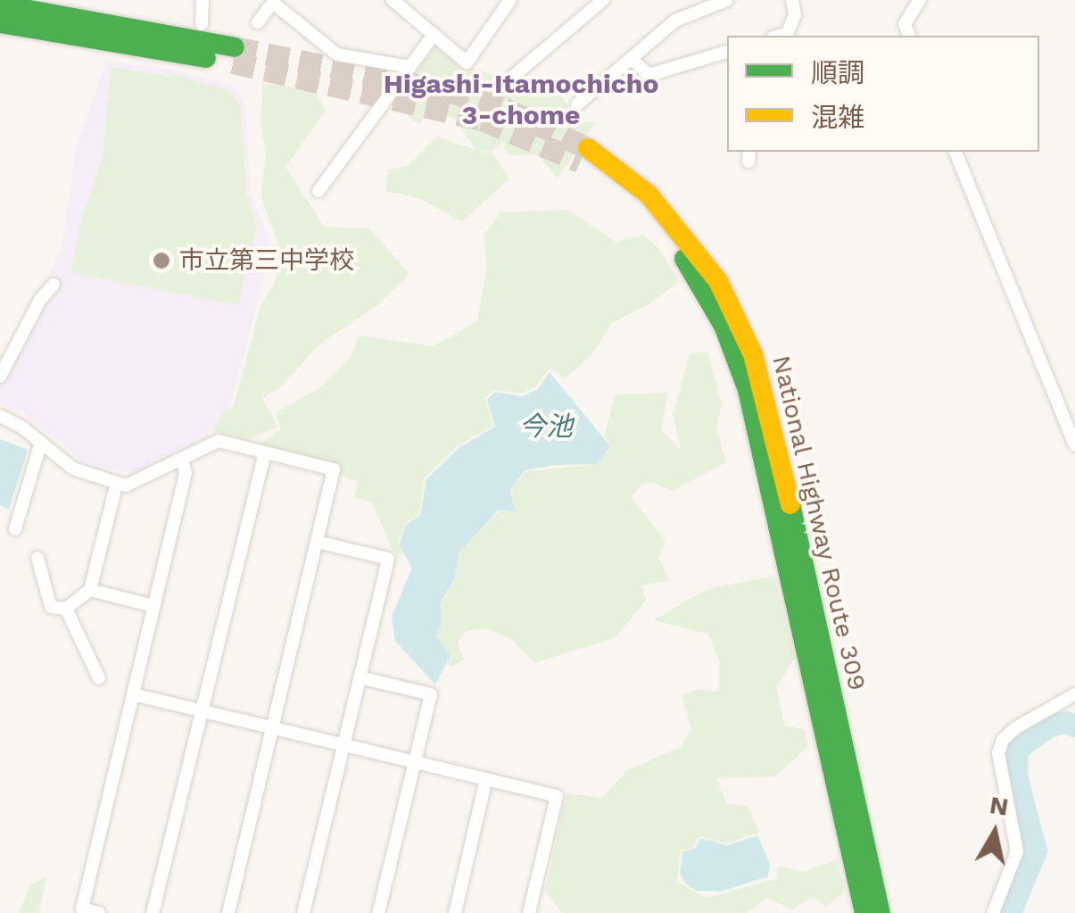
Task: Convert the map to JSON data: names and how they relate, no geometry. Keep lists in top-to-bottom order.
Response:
{
  "streets": {
    "highway": ["National Highway Route 309"]
  },
  "districts": ["Higashi-Itamochicho 3-chome"],
  "water": ["今池"],
  "places": ["市立第三中学校"],
  "legend": ["順調", "混雑"],
  "north": "top"
}
